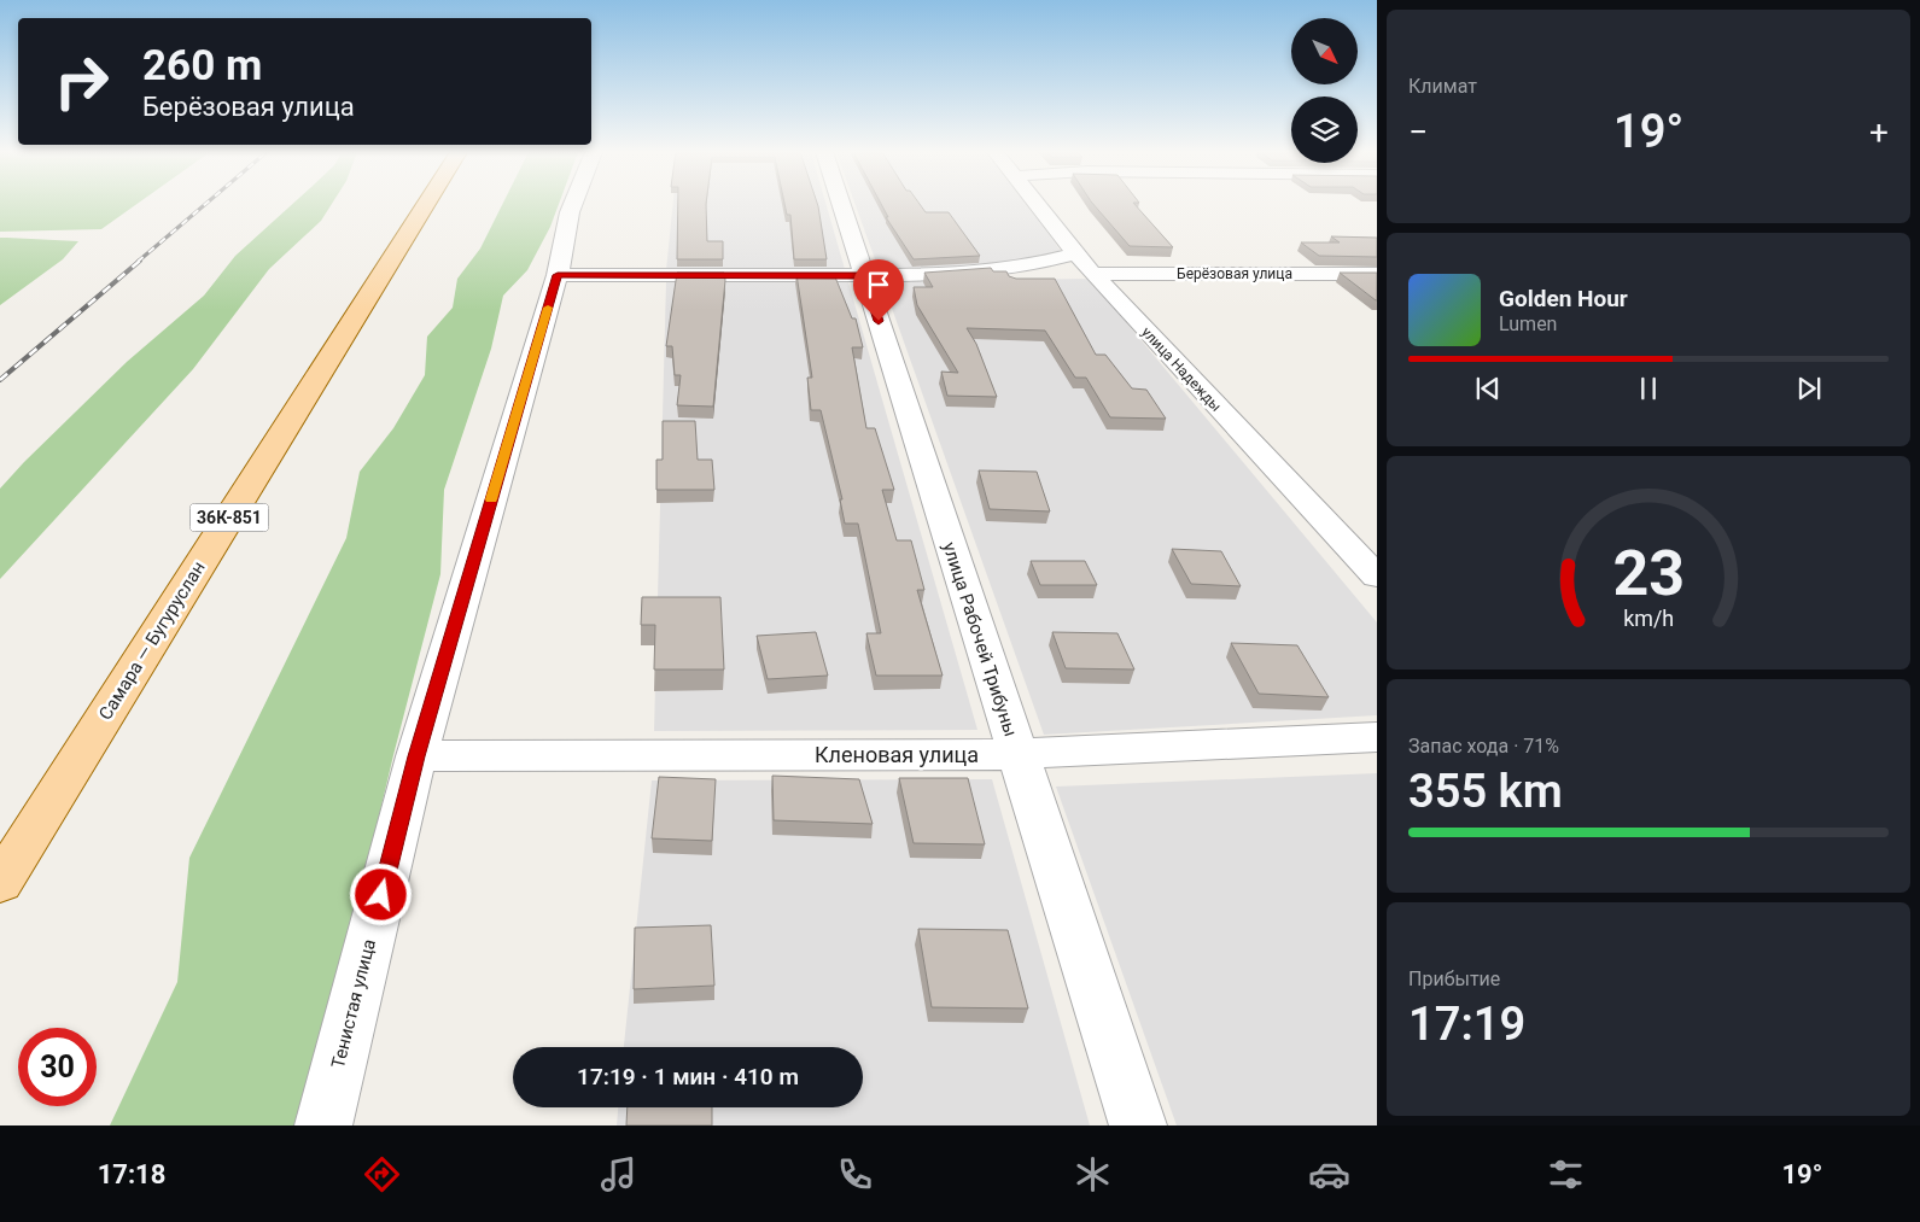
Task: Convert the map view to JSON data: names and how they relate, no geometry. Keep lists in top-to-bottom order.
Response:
{
  "streets": {
    "main road": ["36К-851", "Самара — Бугуруслан"],
    "street": [
      "Берёзовая улица",
      "улица Надежды",
      "улица Рабочей Трибуны",
      "Кленовая улица",
      "Тенистая улица"
    ]
  },
  "crossings": [
    ["Берёзовая улица", "улица Надежды"],
    ["Берёзовая улица", "улица Рабочей Трибуны"],
    ["Берёзовая улица", "Тенистая улица"],
    ["улица Рабочей Трибуны", "Кленовая улица"],
    ["Кленовая улица", "Тенистая улица"]
  ],
  "north": "bottom right",
  "page": {
    "tile": [
      "Климат",
      ["Запас хода · 71%", "355 km"],
      ["Прибытие", "17:19"]
    ],
    "turn": ["260 m", "Берёзовая улица"],
    "heat": ["−", "19°", "+"],
    "song": ["Golden Hour", "Lumen"],
    "limit": "30",
    "trip": "17:19 · 1 мин · 410 m",
    "tabs": ["17:18", "19°"],
    "gauge": ["23", "km/h"]
  }
}
